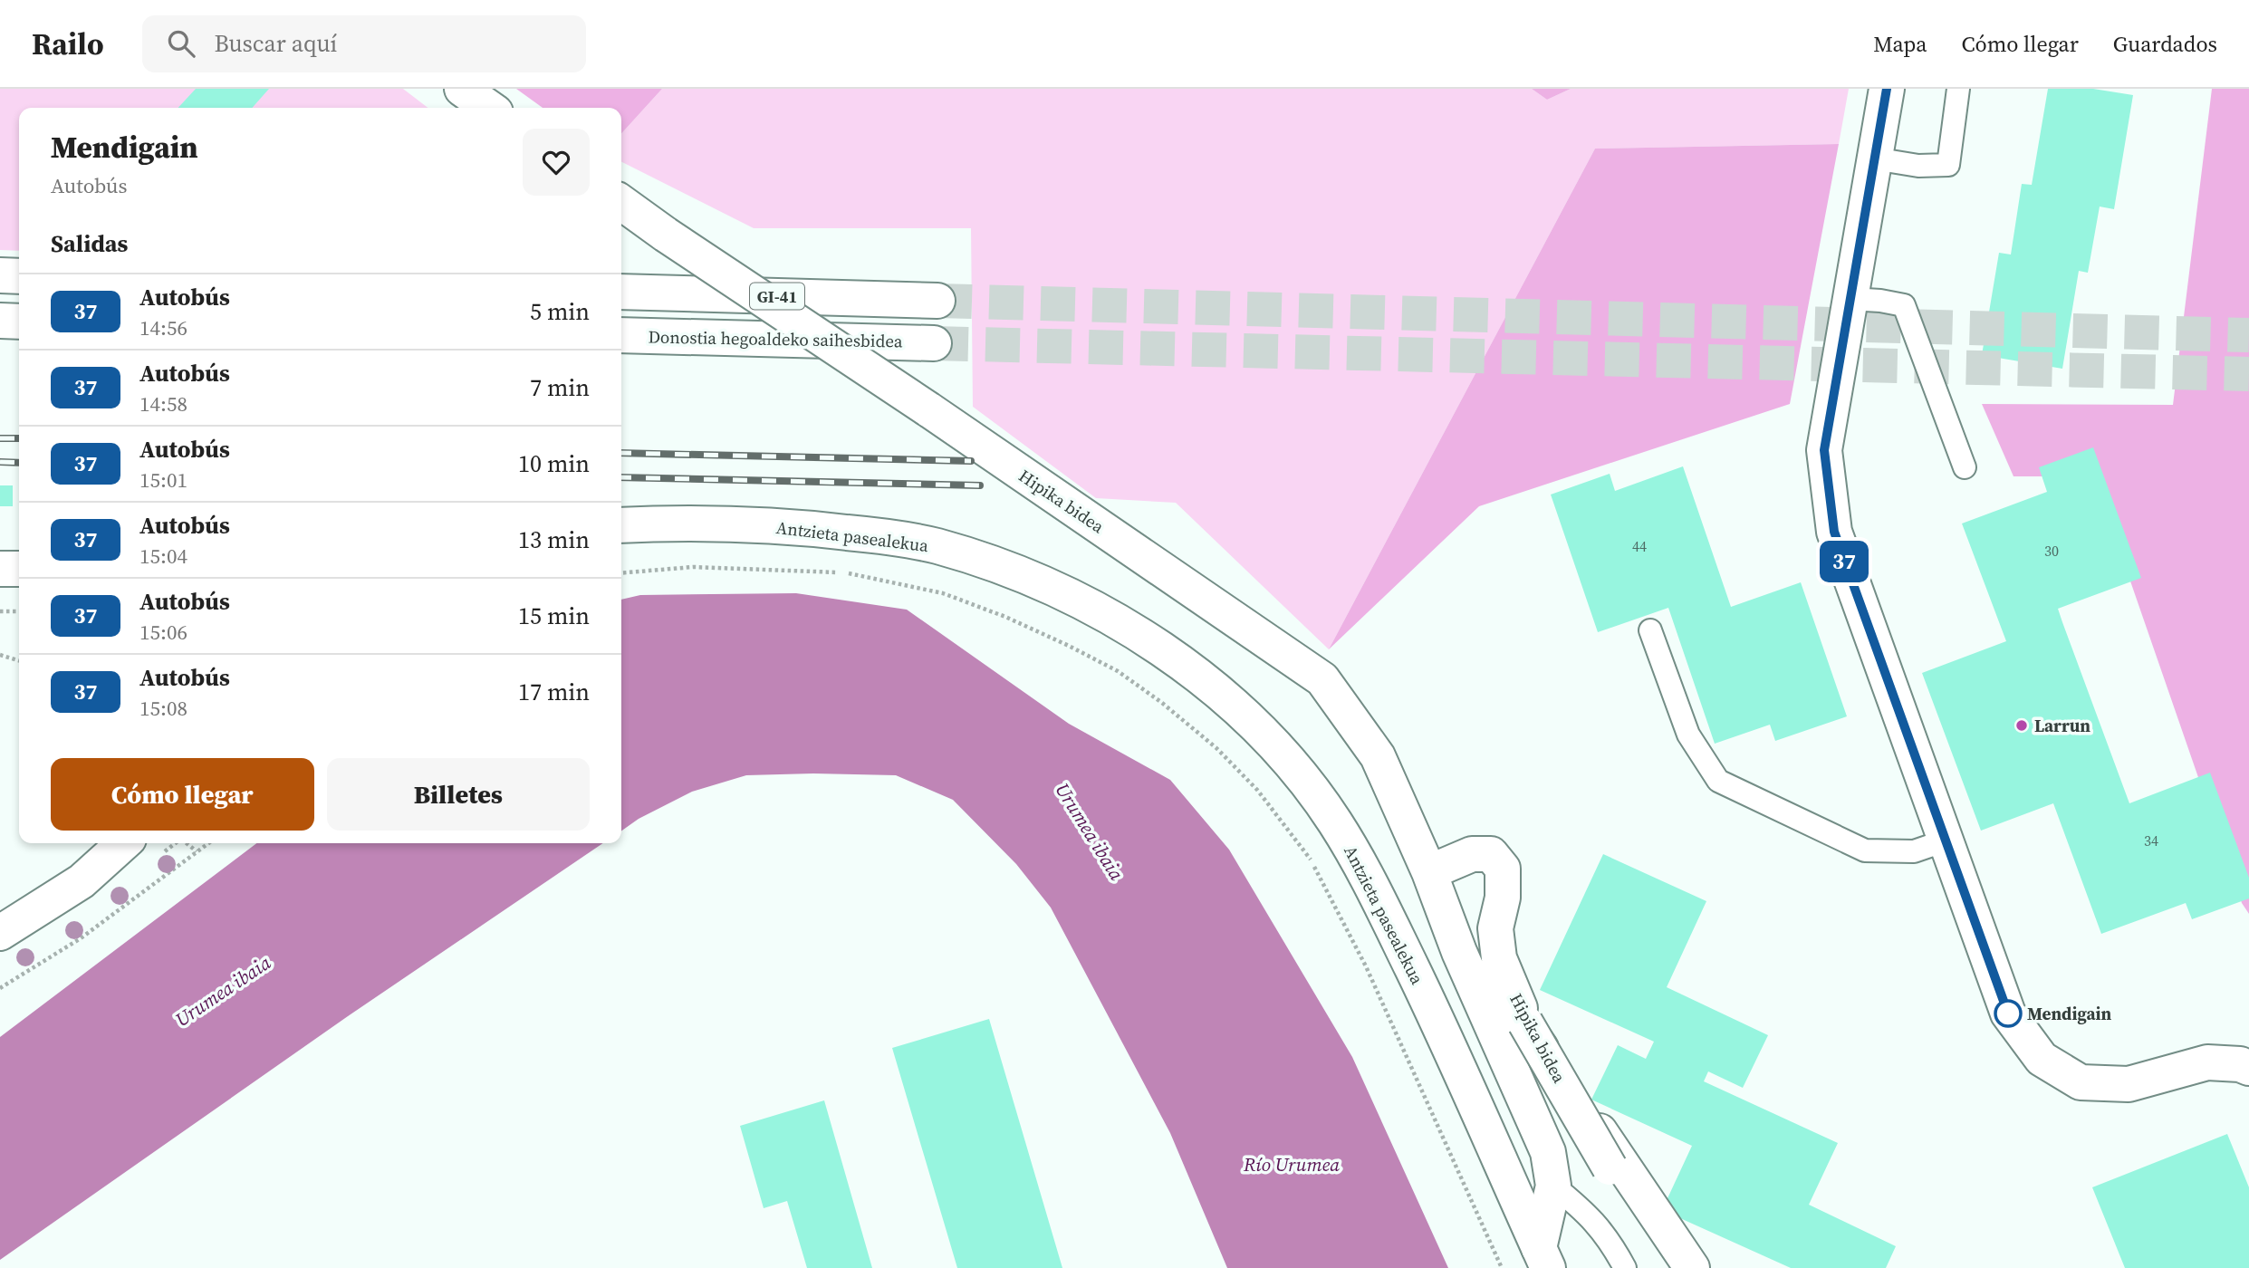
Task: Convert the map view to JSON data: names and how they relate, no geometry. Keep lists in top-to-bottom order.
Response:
{
  "streets": {
    "street": [
      "GI-41",
      "Donostia hegoaldeko saihesbidea",
      "Hipika bidea",
      "Antzieta pasealekua"
    ]
  },
  "crossings": [
    ["Hipika bidea", "Antzieta pasealekua"]
  ],
  "water": ["Urumea ibaia", "Río Urumea"],
  "places": ["Larrun", "Mendigain"],
  "lines": ["bus line 37"],
  "house_numbers": ["44", "30", "34"],
  "page": {
    "header": "Railo",
    "search": "Buscar aquí",
    "nav": ["Mapa", "Cómo llegar", "Guardados"],
    "on_map": "37",
    "heading": [
      ["Mendigain", "Autobús"],
      "Salidas"
    ],
    "list": [
      {
        "mark": "37",
        "name": "Autobús",
        "note": "14:56",
        "value": "5 min"
      },
      {
        "mark": "37",
        "name": "Autobús",
        "note": "14:58",
        "value": "7 min"
      },
      {
        "mark": "37",
        "name": "Autobús",
        "note": "15:01",
        "value": "10 min"
      },
      {
        "mark": "37",
        "name": "Autobús",
        "note": "15:04",
        "value": "13 min"
      },
      {
        "mark": "37",
        "name": "Autobús",
        "note": "15:06",
        "value": "15 min"
      },
      {
        "mark": "37",
        "name": "Autobús",
        "note": "15:08",
        "value": "17 min"
      }
    ],
    "buttons": ["Cómo llegar", "Billetes"]
  }
}
